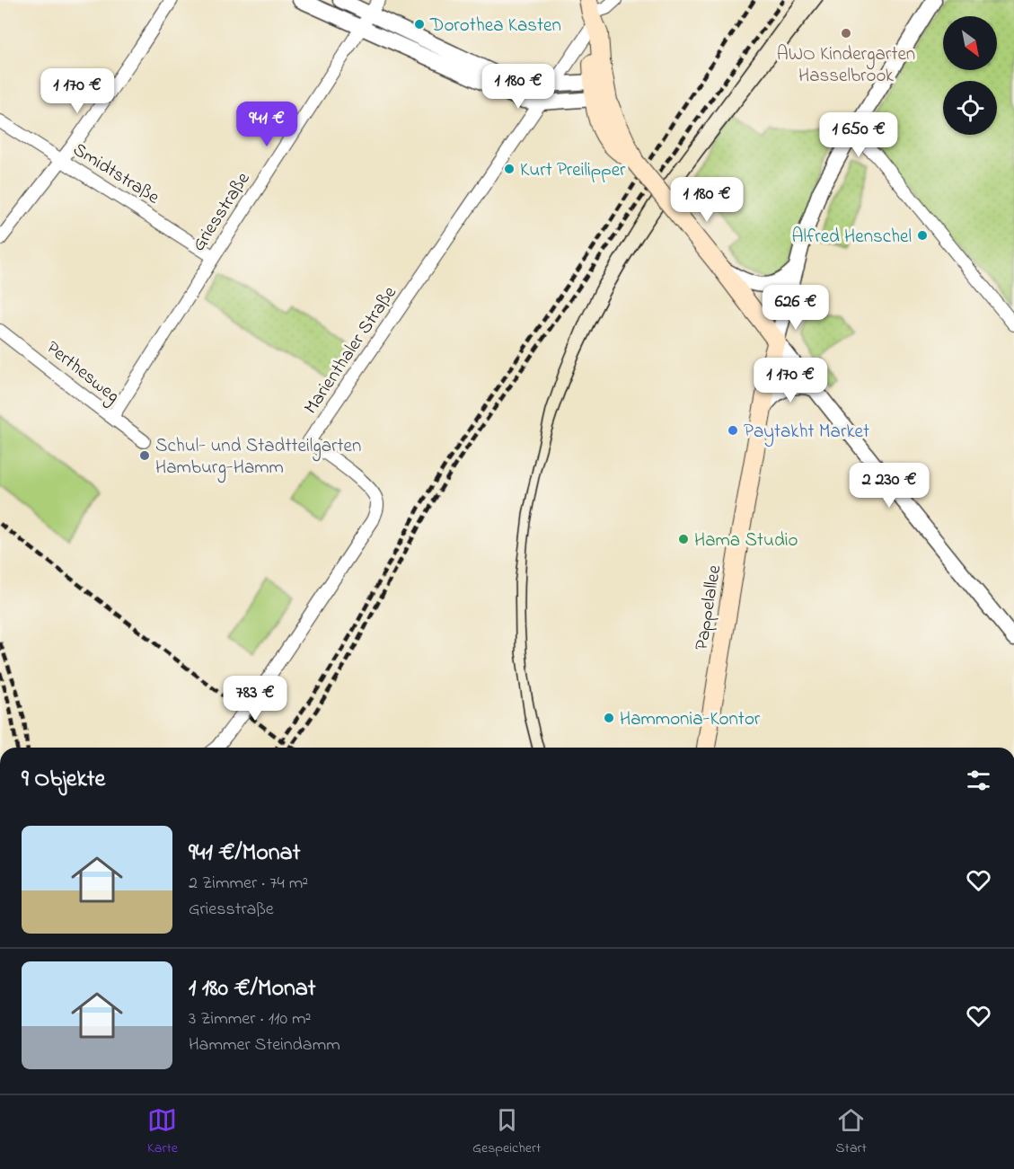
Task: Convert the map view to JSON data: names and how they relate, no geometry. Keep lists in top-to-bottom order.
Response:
{
  "streets": {
    "main road": ["Pappelallee"],
    "street": [
      "Smidtstraße",
      "Griesstraße",
      "Marienthaler Straße",
      "Perthesweg"
    ]
  },
  "crossings": [
    ["Smidtstraße", "Griesstraße"],
    ["Griesstraße", "Perthesweg"]
  ],
  "places": [
    "Dorothea Kasten",
    "AWO Kindergarten Hasselbrook",
    "Kurt Preilipper",
    "Alfred Henschel",
    "Paytakht Market",
    "Schul- und Stadtteilgarten Hamburg-Hamm",
    "Hama Studio",
    "Hammonia-Kontor"
  ],
  "north": "bottom right",
  "page": {
    "price": [
      "1 180 €",
      "1 170 €",
      "941 €",
      "1 650 €",
      "1 180 €",
      "626 €",
      "1 170 €",
      "2 230 €",
      "783 €"
    ],
    "heading": "9 Objekte",
    "list": [
      {
        "name": "941 €/Monat",
        "note": "2 Zimmer · 74 m² · Griesstraße"
      },
      {
        "name": "1 180 €/Monat",
        "note": "3 Zimmer · 110 m² · Hammer Steindamm"
      }
    ],
    "tabs": ["Karte", "Gespeichert", "Start"]
  }
}
